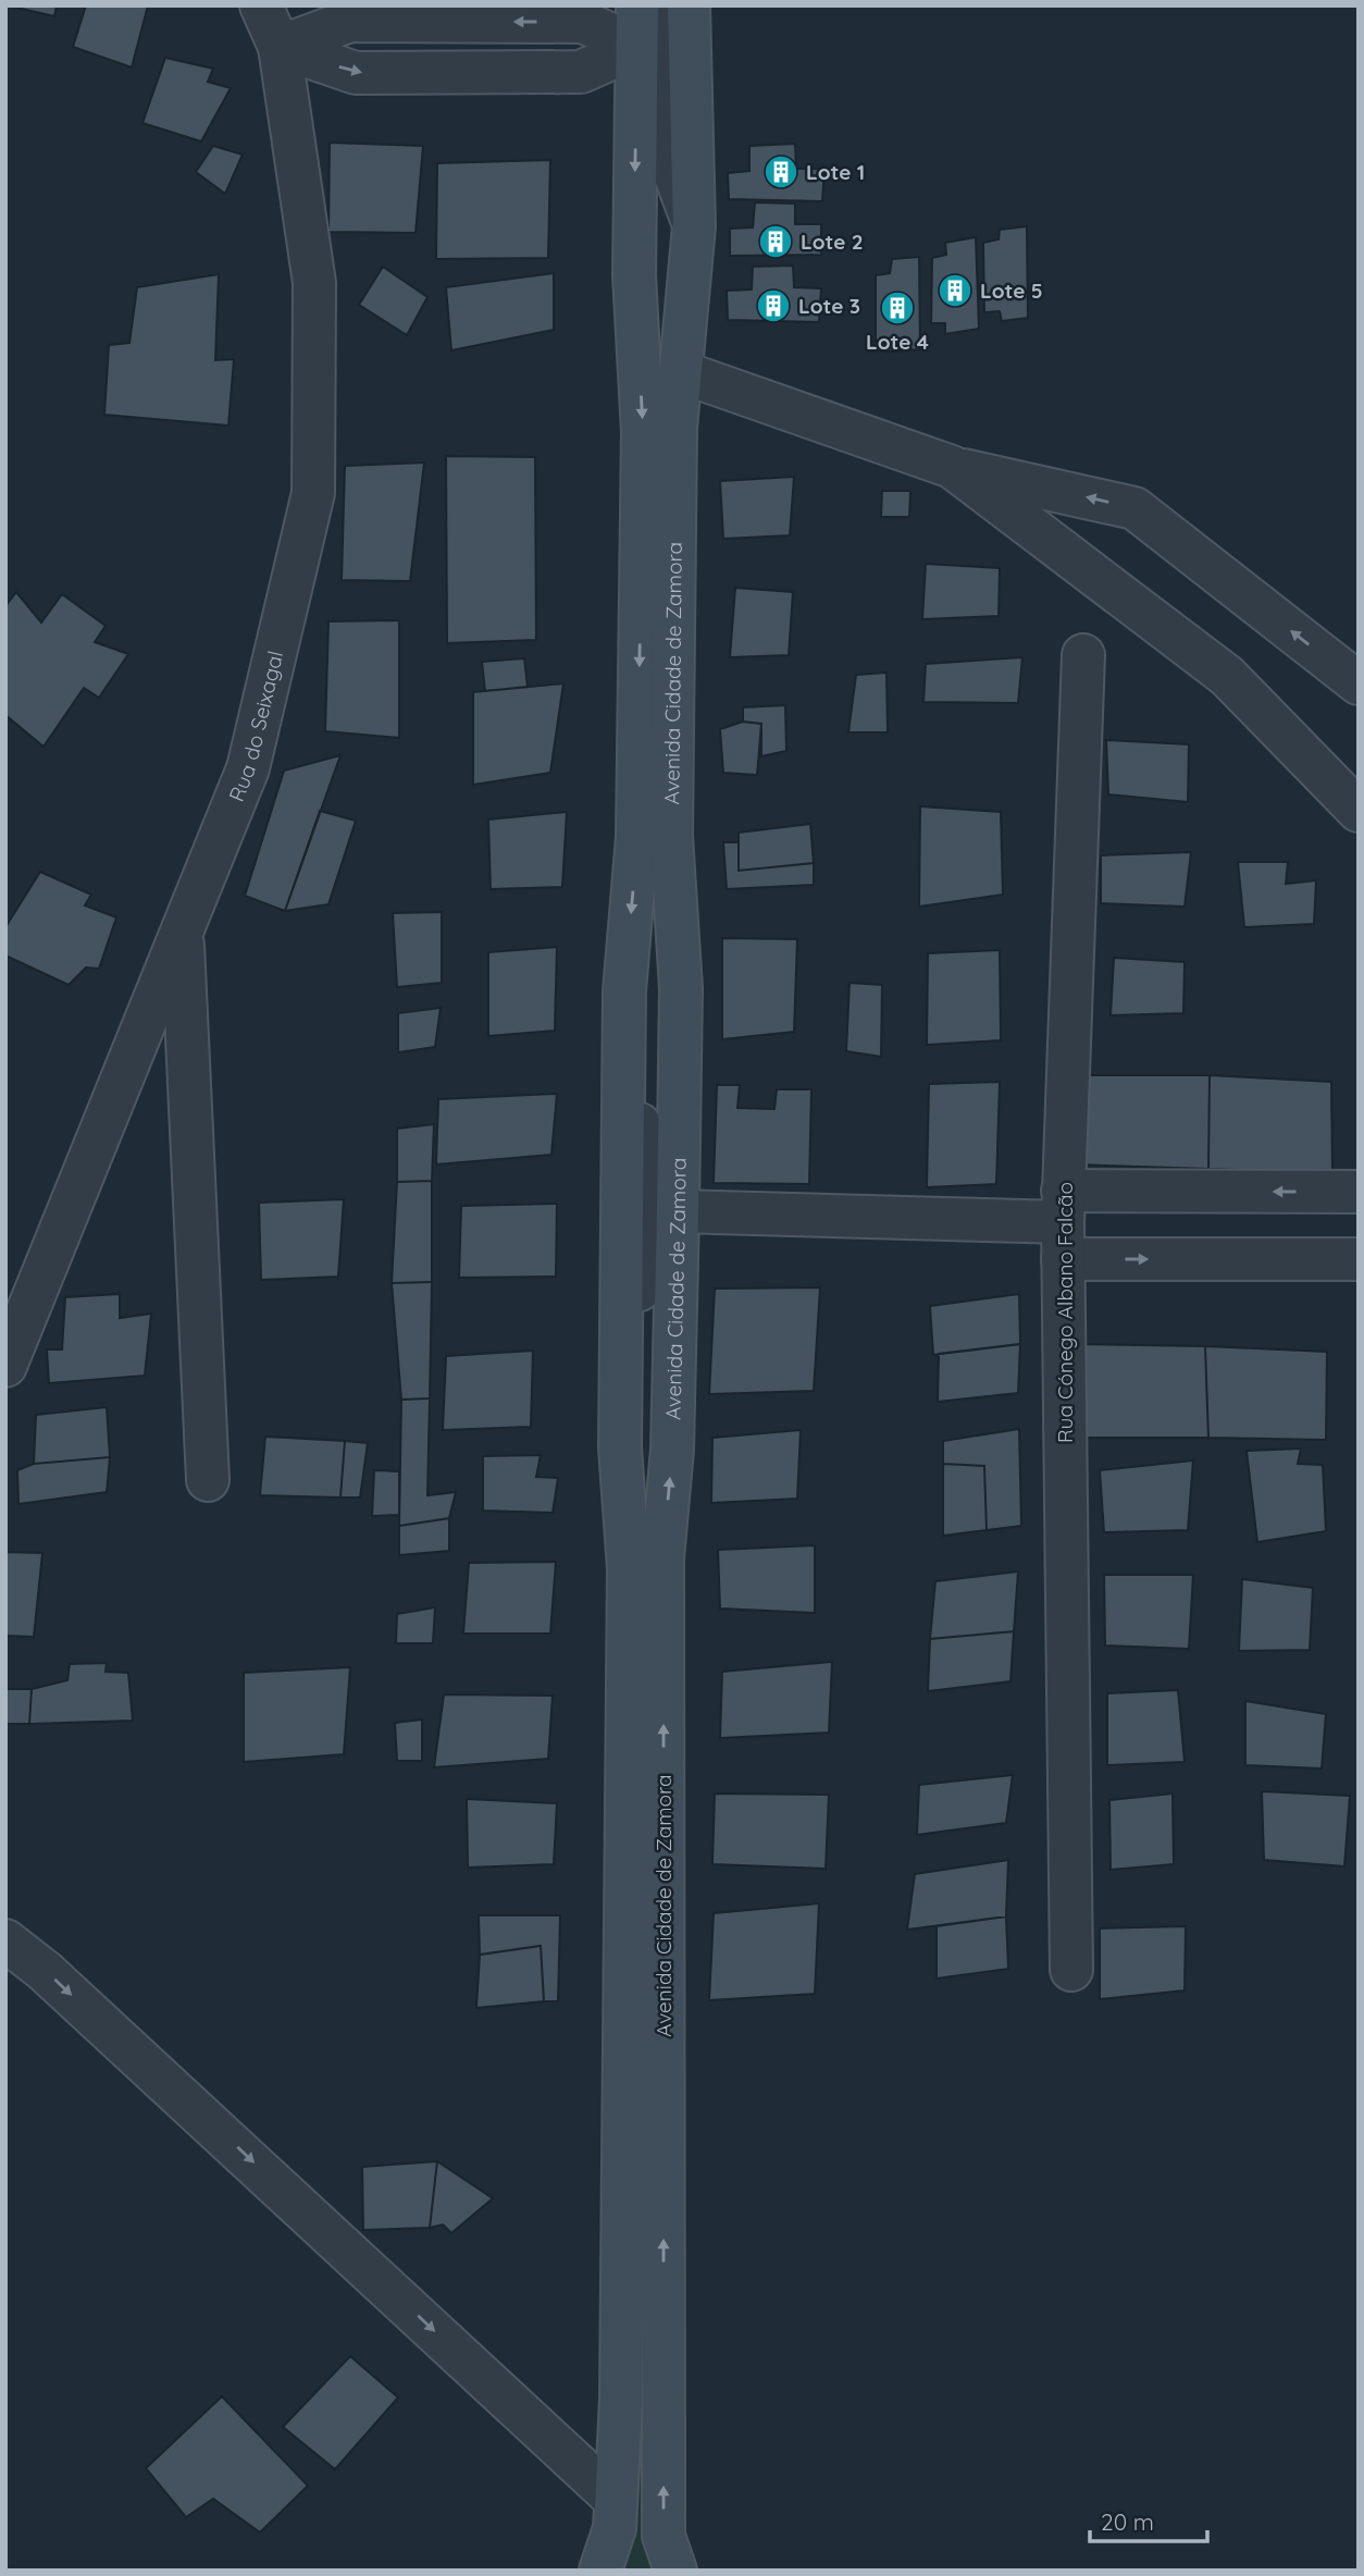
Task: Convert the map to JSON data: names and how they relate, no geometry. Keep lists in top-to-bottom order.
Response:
{
  "streets": {
    "street": ["Avenida Cidade de Zamora", "Rua do Seixagal", "Rua Cónego Albano Falcão"]
  },
  "places": {
    "building": [
      "Lote 1",
      "Lote 2",
      "Lote 5",
      "Lote 3",
      "Lote 4"
    ]
  },
  "scale_bar": "20 m"
}
